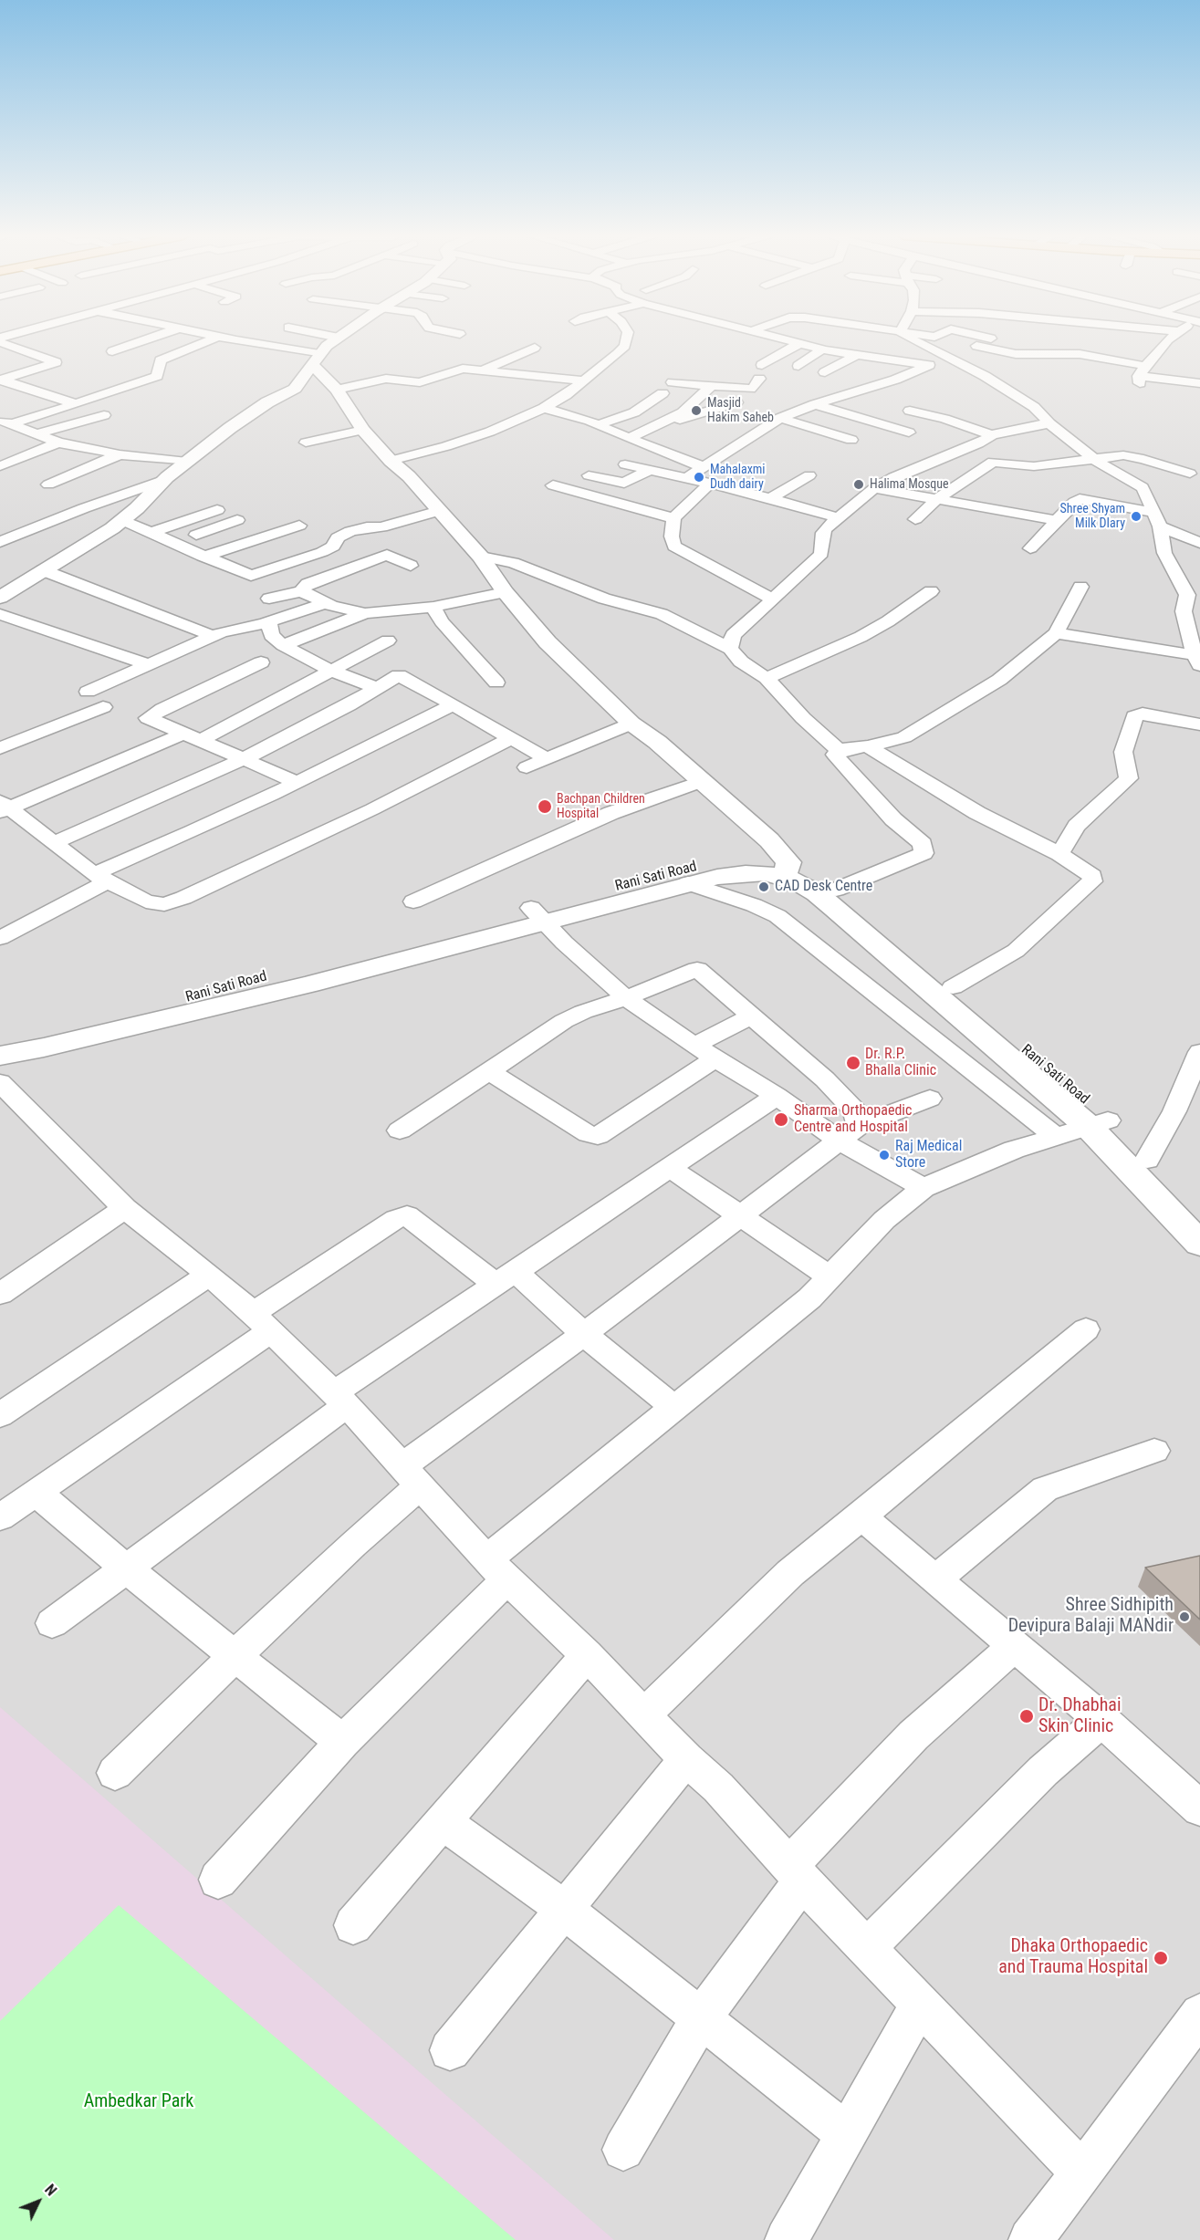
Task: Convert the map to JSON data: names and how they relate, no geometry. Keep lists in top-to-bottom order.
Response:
{
  "streets": {
    "street": ["Rani Sati Road"]
  },
  "parks": ["Ambedkar Park"],
  "places": [
    "Masjid Hakim Saheb",
    "Mahalaxmi Dudh dairy",
    "Halima Mosque",
    "Shree Shyam Milk DIary",
    "Bachpan Children Hospital",
    "CAD Desk Centre",
    "Dr. R.P. Bhalla Clinic",
    "Sharma Orthopaedic Centre and Hospital",
    "Raj Medical Store",
    "Shree Sidhipith Devipura Balaji MANdir",
    "Dr. Dhabhai Skin Clinic",
    "Dhaka Orthopaedic and Trauma Hospital"
  ],
  "north": "top right"
}
